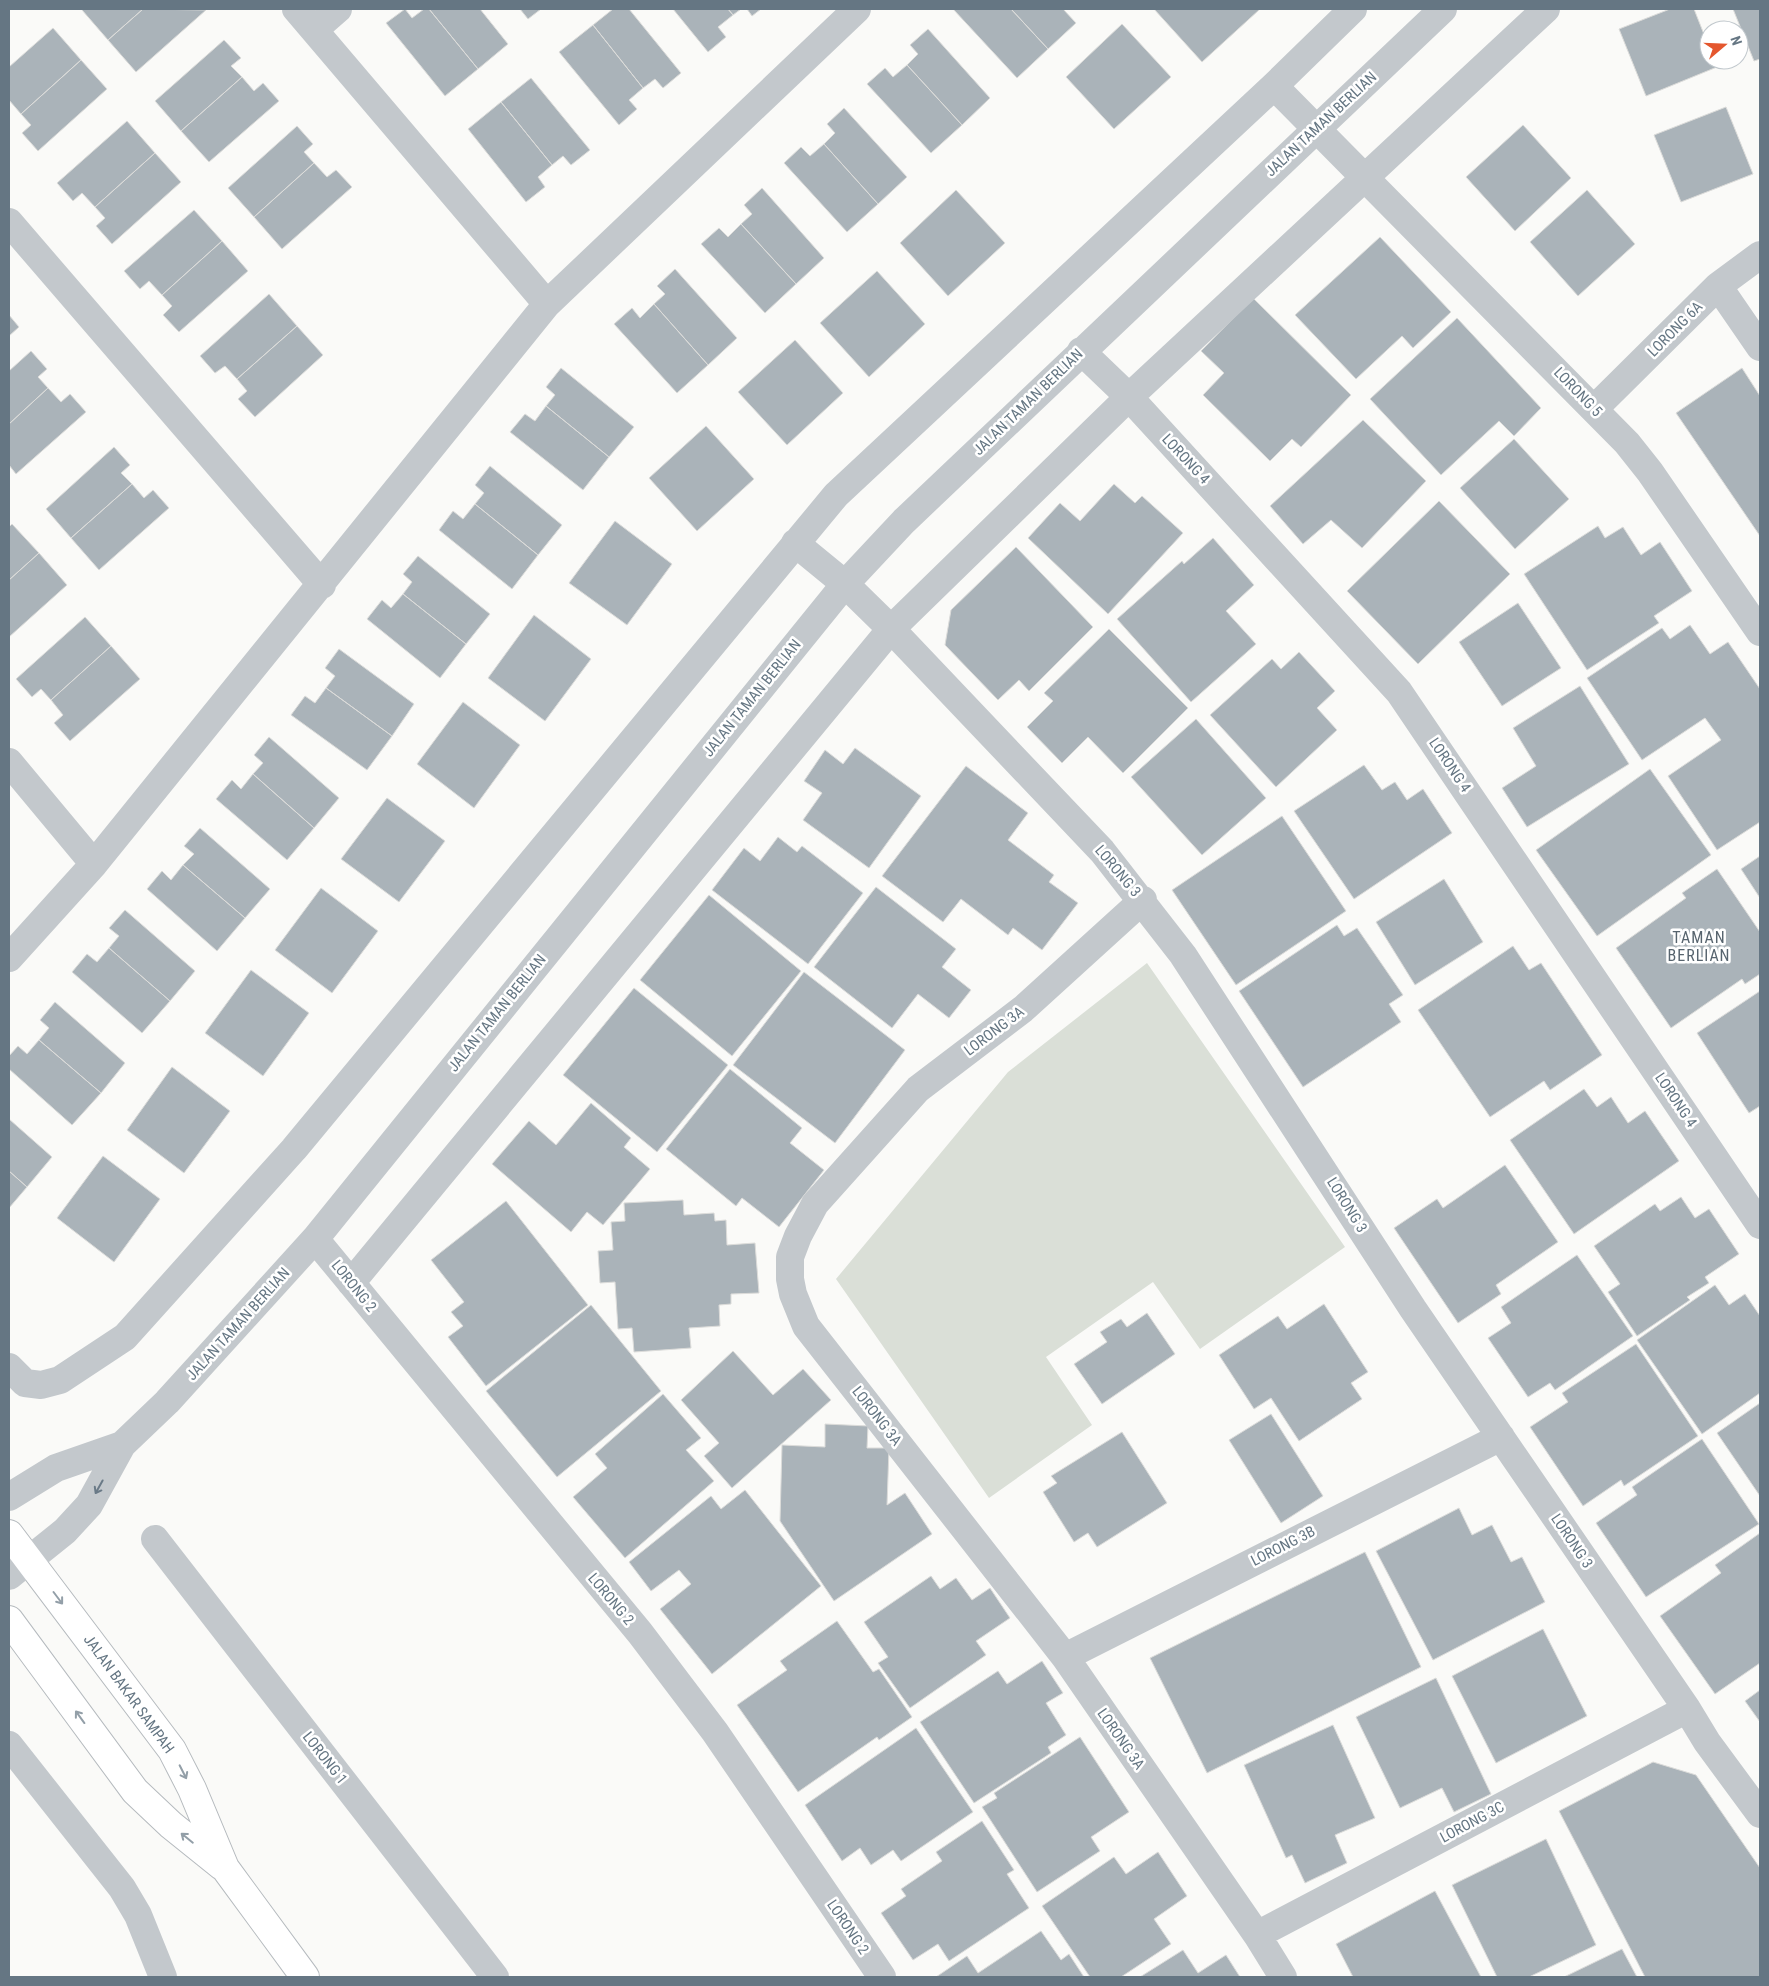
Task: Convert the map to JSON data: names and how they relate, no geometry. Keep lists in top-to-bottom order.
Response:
{
  "streets": {
    "main road": ["JALAN BAKAR SAMPAH"],
    "street": [
      "JALAN TAMAN BERLIAN",
      "LORONG 6A",
      "LORONG 5",
      "LORONG 4",
      "LORONG 3",
      "LORONG 3A",
      "LORONG 2",
      "LORONG 3B",
      "LORONG 1",
      "LORONG 3C"
    ]
  },
  "crossings": [
    ["JALAN TAMAN BERLIAN", "LORONG 5"],
    ["JALAN TAMAN BERLIAN", "LORONG 4"],
    ["JALAN TAMAN BERLIAN", "LORONG 3"],
    ["JALAN TAMAN BERLIAN", "LORONG 2"],
    ["LORONG 6A", "LORONG 5"],
    ["LORONG 3", "LORONG 3A"],
    ["LORONG 3", "LORONG 3B"],
    ["LORONG 3", "LORONG 3C"],
    ["LORONG 3A", "LORONG 3B"],
    ["LORONG 3A", "LORONG 3C"]
  ],
  "districts": ["TAMAN BERLIAN"],
  "north": "right"
}
